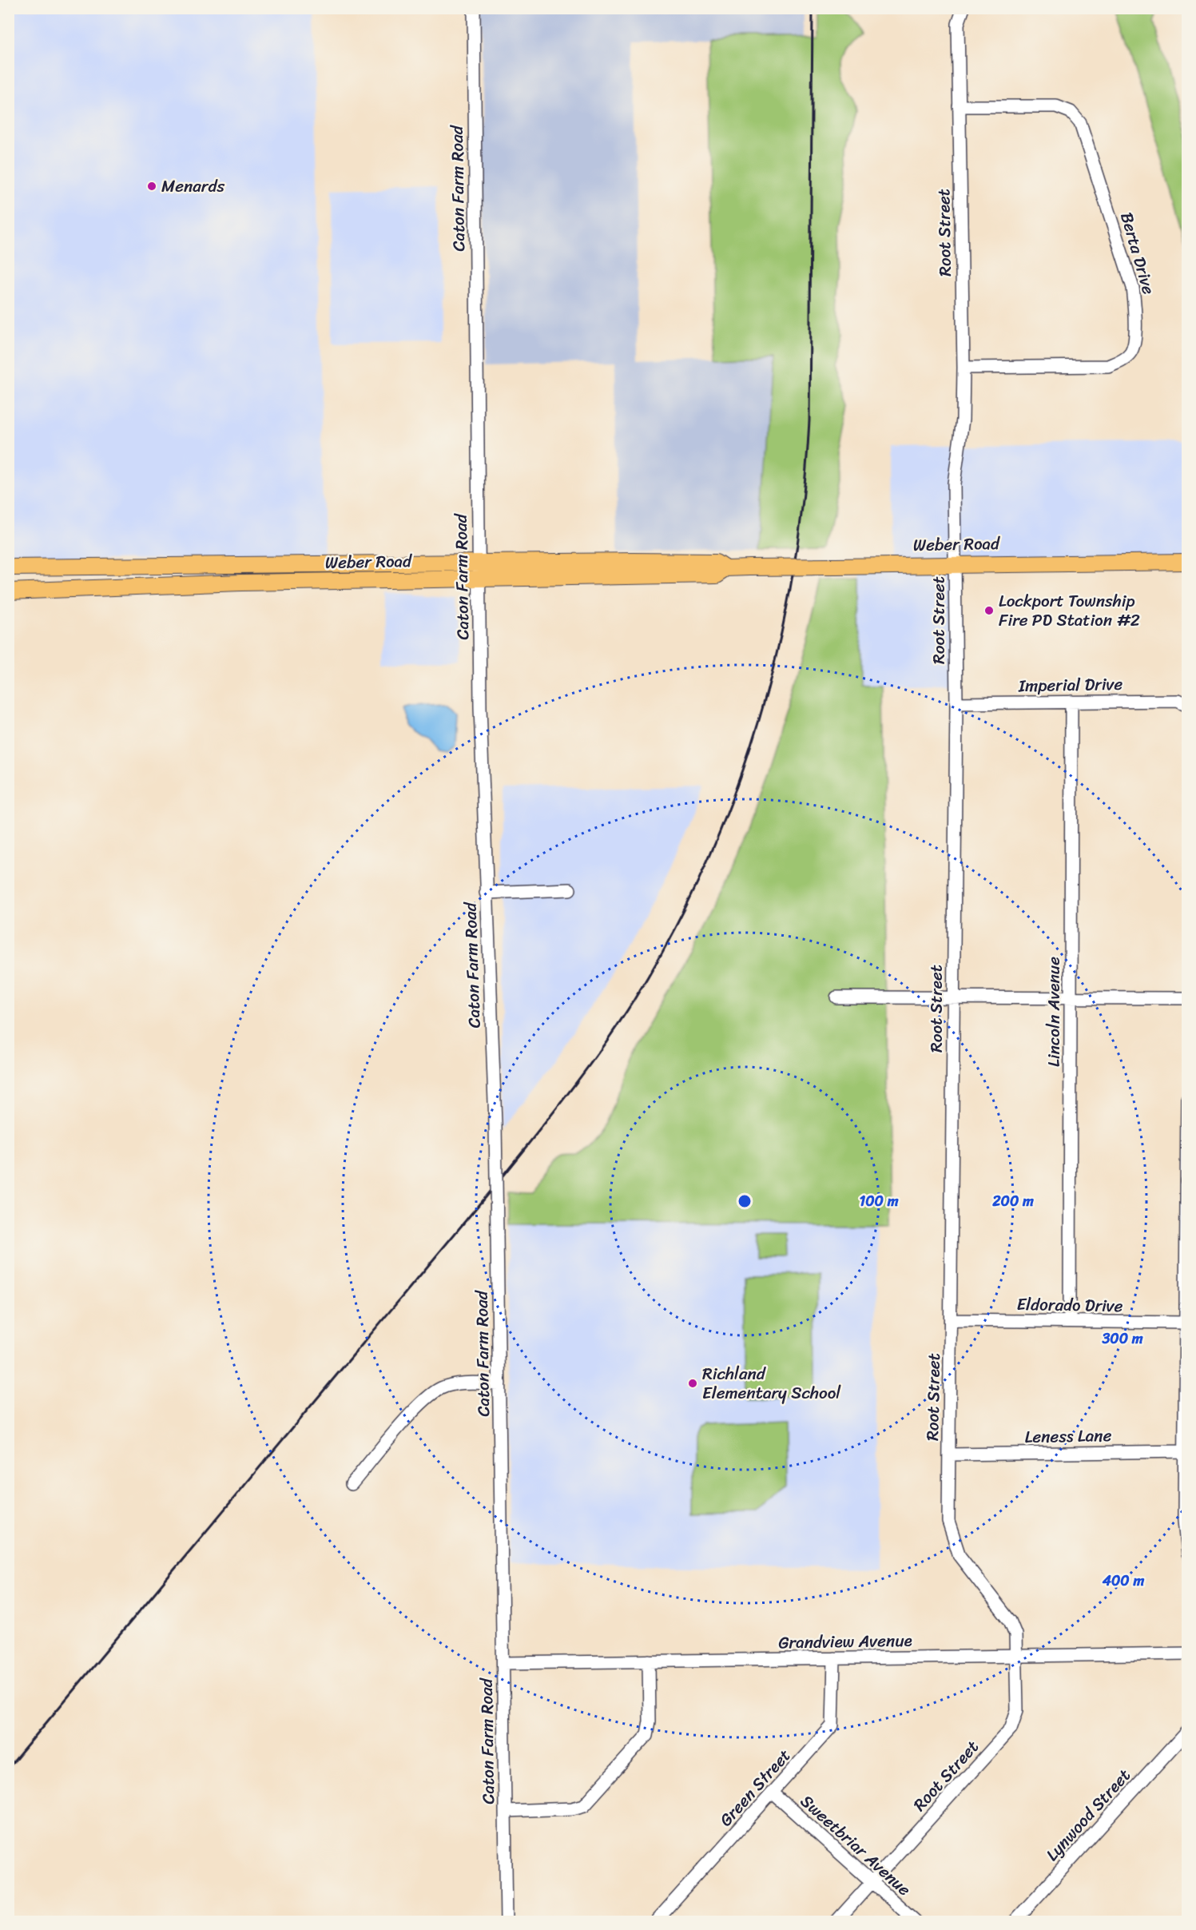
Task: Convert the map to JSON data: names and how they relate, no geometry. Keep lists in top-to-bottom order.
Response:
{
  "streets": {
    "main road": ["Weber Road"],
    "street": [
      "Caton Farm Road",
      "Root Street",
      "Berta Drive",
      "Imperial Drive",
      "Lincoln Avenue",
      "Eldorado Drive",
      "Leness Lane",
      "Grandview Avenue",
      "Green Street",
      "Lynwood Street",
      "Sweetbriar Avenue"
    ]
  },
  "crossings": [
    ["Caton Farm Road", "Weber Road"],
    ["Caton Farm Road", "Grandview Avenue"],
    ["Root Street", "Berta Drive"],
    ["Root Street", "Weber Road"],
    ["Root Street", "Imperial Drive"],
    ["Root Street", "Eldorado Drive"],
    ["Root Street", "Leness Lane"],
    ["Root Street", "Grandview Avenue"],
    ["Root Street", "Sweetbriar Avenue"],
    ["Imperial Drive", "Lincoln Avenue"],
    ["Lincoln Avenue", "Eldorado Drive"],
    ["Grandview Avenue", "Green Street"],
    ["Green Street", "Sweetbriar Avenue"]
  ],
  "places": ["Menards", "Lockport Township Fire PD Station #2", "Richland Elementary School"],
  "rings": [
    "100 m",
    "200 m",
    "300 m",
    "400 m"
  ]
}
